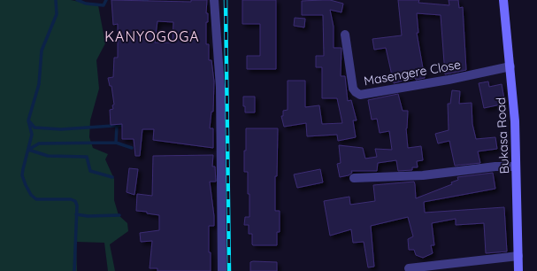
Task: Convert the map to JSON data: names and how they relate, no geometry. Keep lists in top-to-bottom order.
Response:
{
  "streets": {
    "street": ["Masengere Close", "Bukasa Road"]
  },
  "crossings": [
    ["Masengere Close", "Bukasa Road"]
  ],
  "districts": ["KANYOGOGA"]
}
